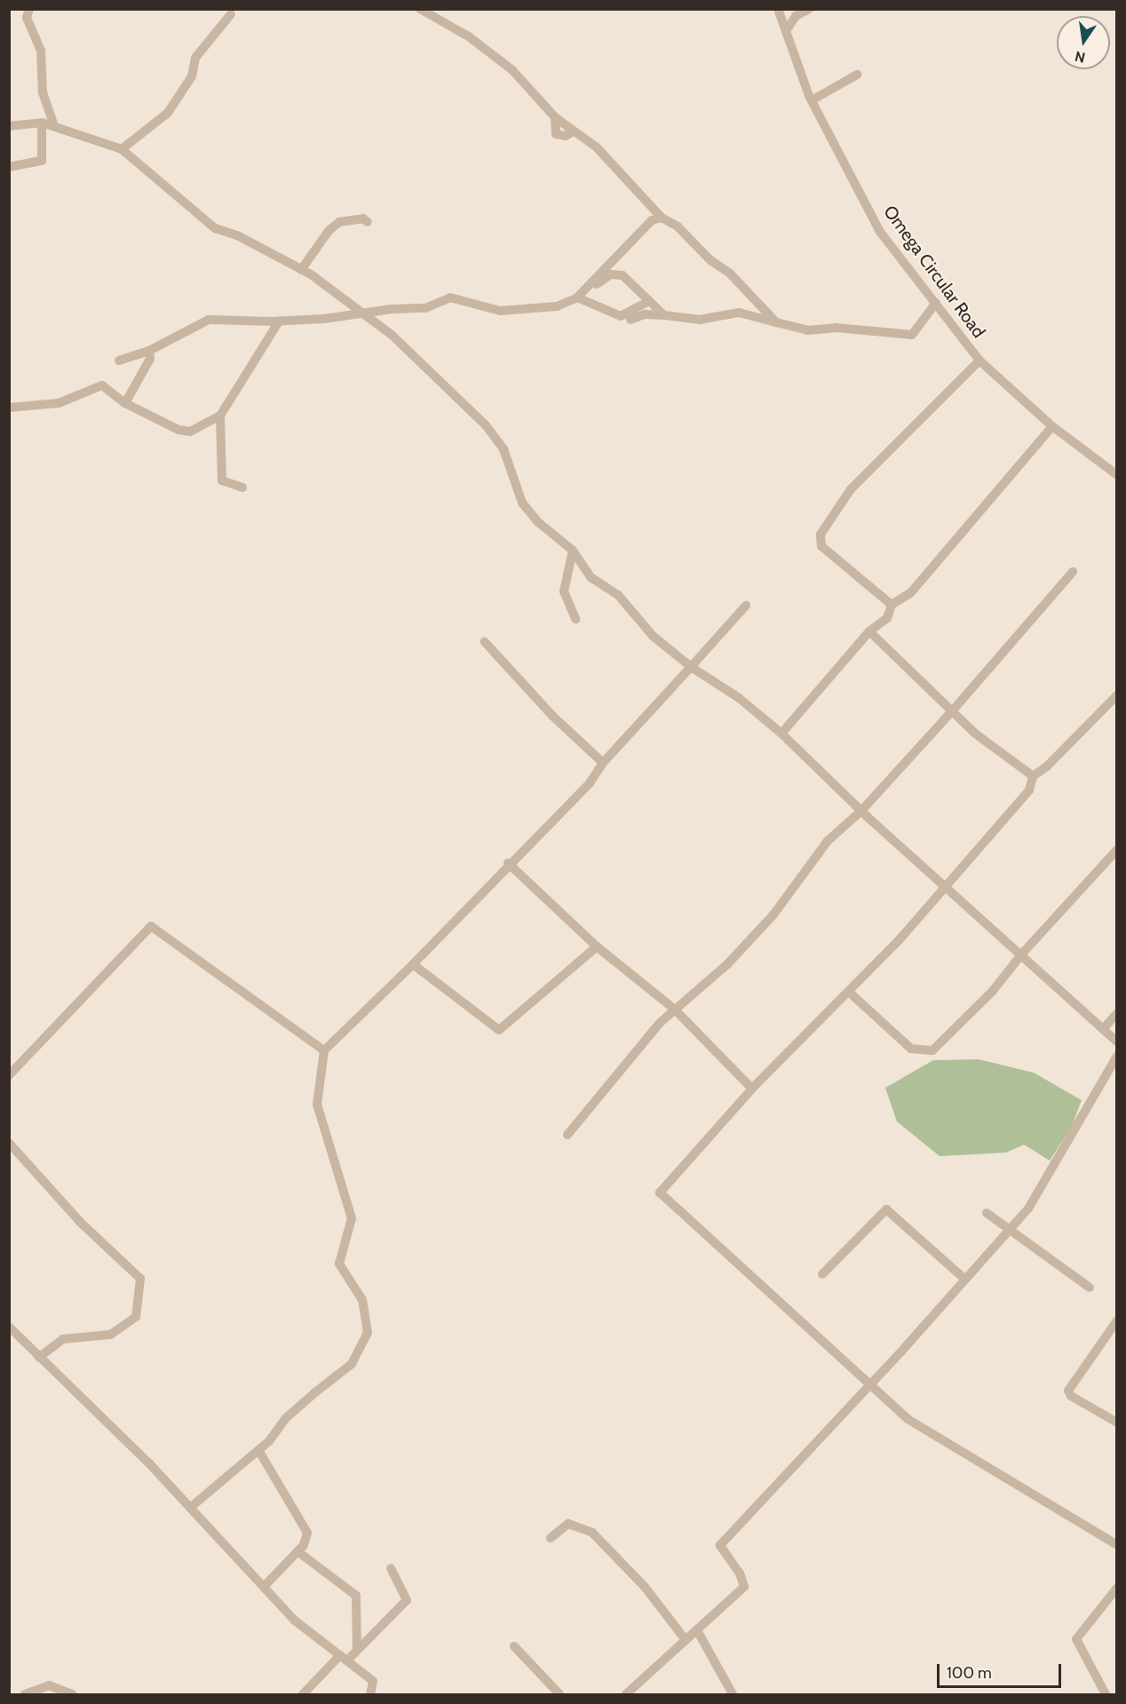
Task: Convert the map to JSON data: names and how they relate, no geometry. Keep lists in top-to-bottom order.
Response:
{
  "streets": {
    "street": ["Omega Circular Road"]
  },
  "scale_bar": "100 m",
  "north": "bottom"
}
